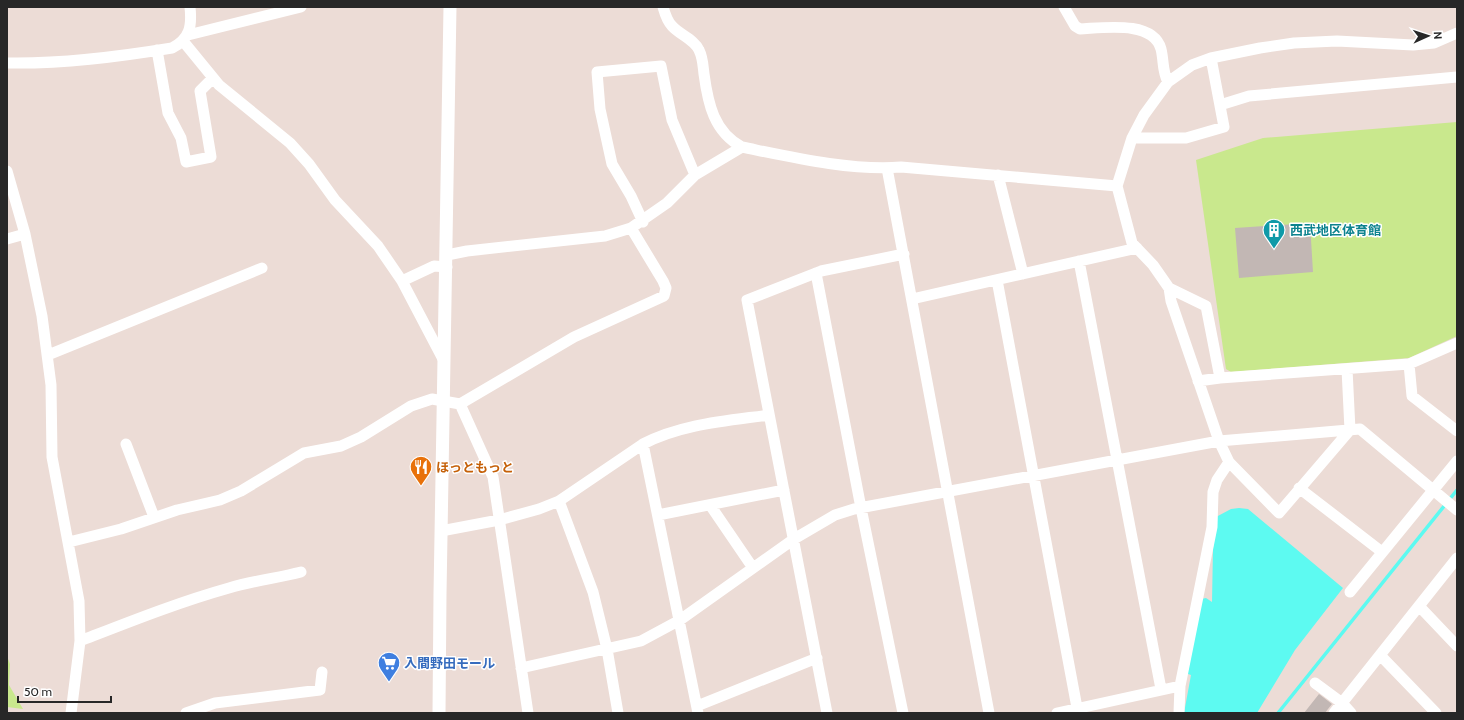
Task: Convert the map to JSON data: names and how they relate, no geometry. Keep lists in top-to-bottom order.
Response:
{
  "places": {
    "building": ["西武地区体育館"],
    "restaurant": ["ほっともっと"],
    "supermarket": ["入間野田モール"]
  },
  "scale_bar": "50 m",
  "north": "right"
}
